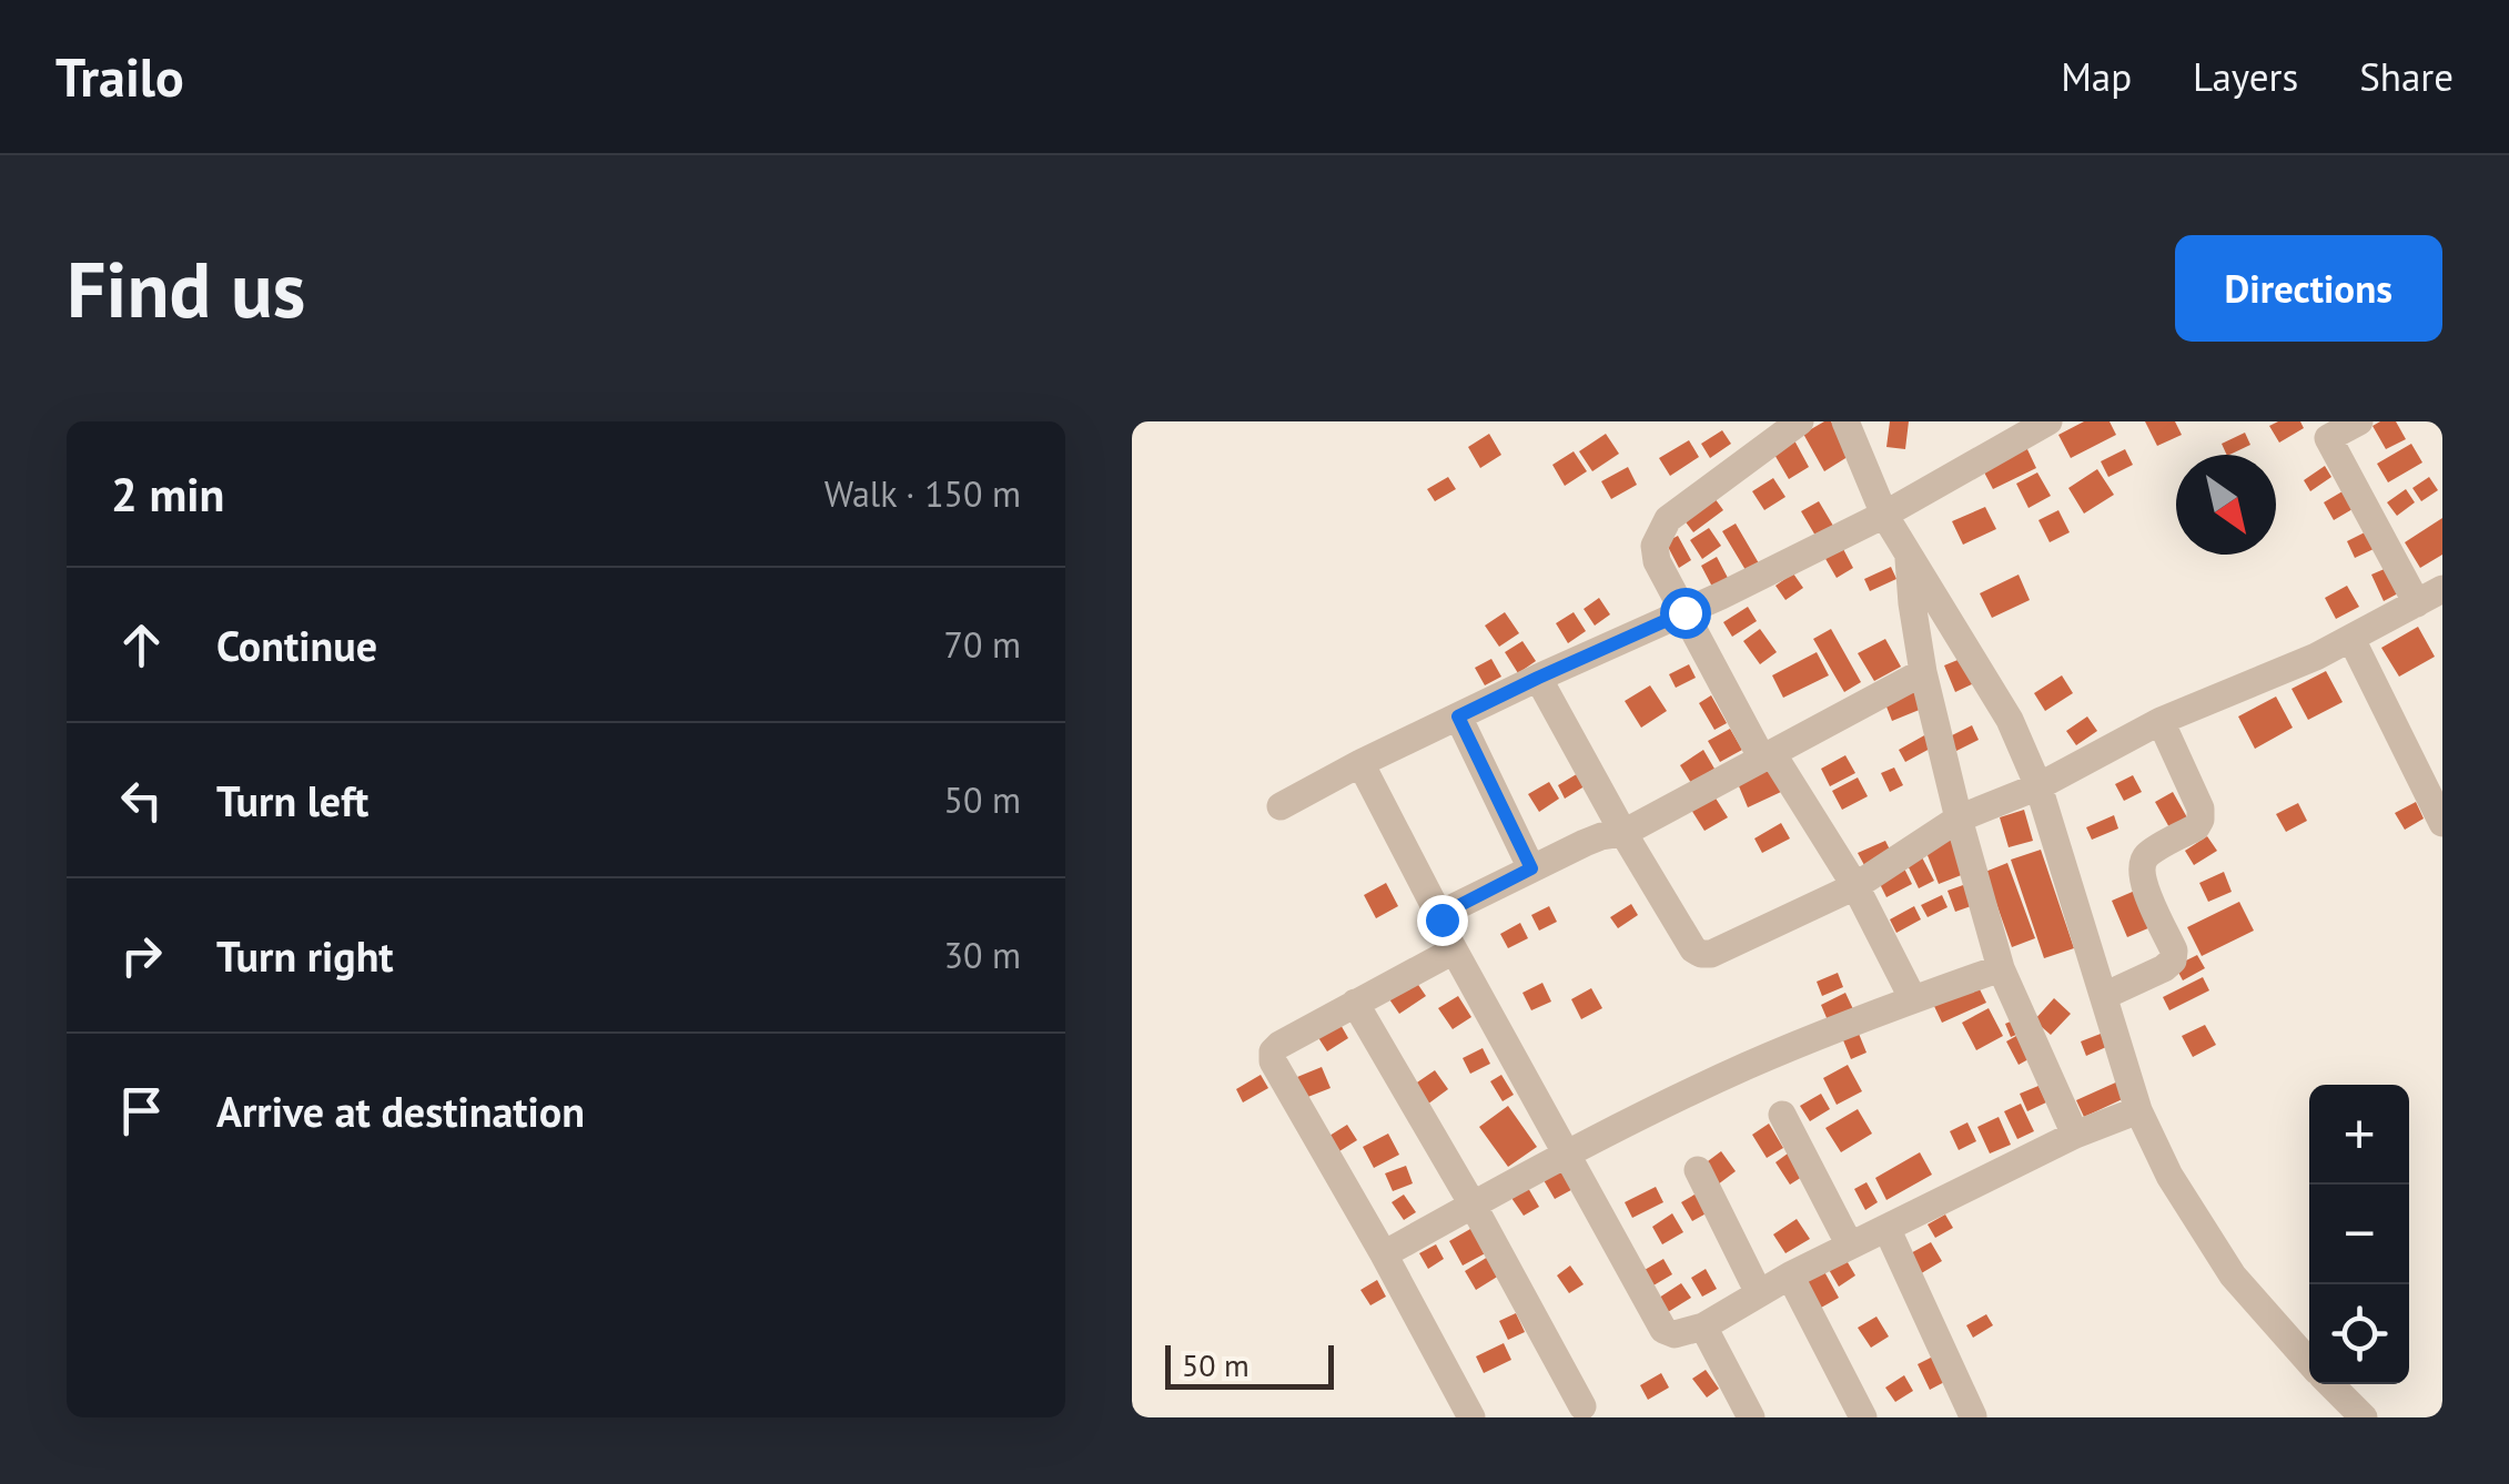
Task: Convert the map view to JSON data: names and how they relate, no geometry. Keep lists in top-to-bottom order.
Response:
{
  "scale_bar": "50 m",
  "north": "bottom right",
  "page": {
    "header": "Trailo",
    "nav": ["Map", "Layers", "Share"],
    "buttons": "Directions",
    "title": "Find us",
    "heading": ["2 min", "Walk · 150 m"],
    "list": [
      ["Continue", "70 m"],
      ["Turn left", "50 m"],
      ["Turn right", "30 m"],
      "Arrive at destination"
    ],
    "map_buttons": ["+", "−"],
    "scale": "50 m"
  }
}
